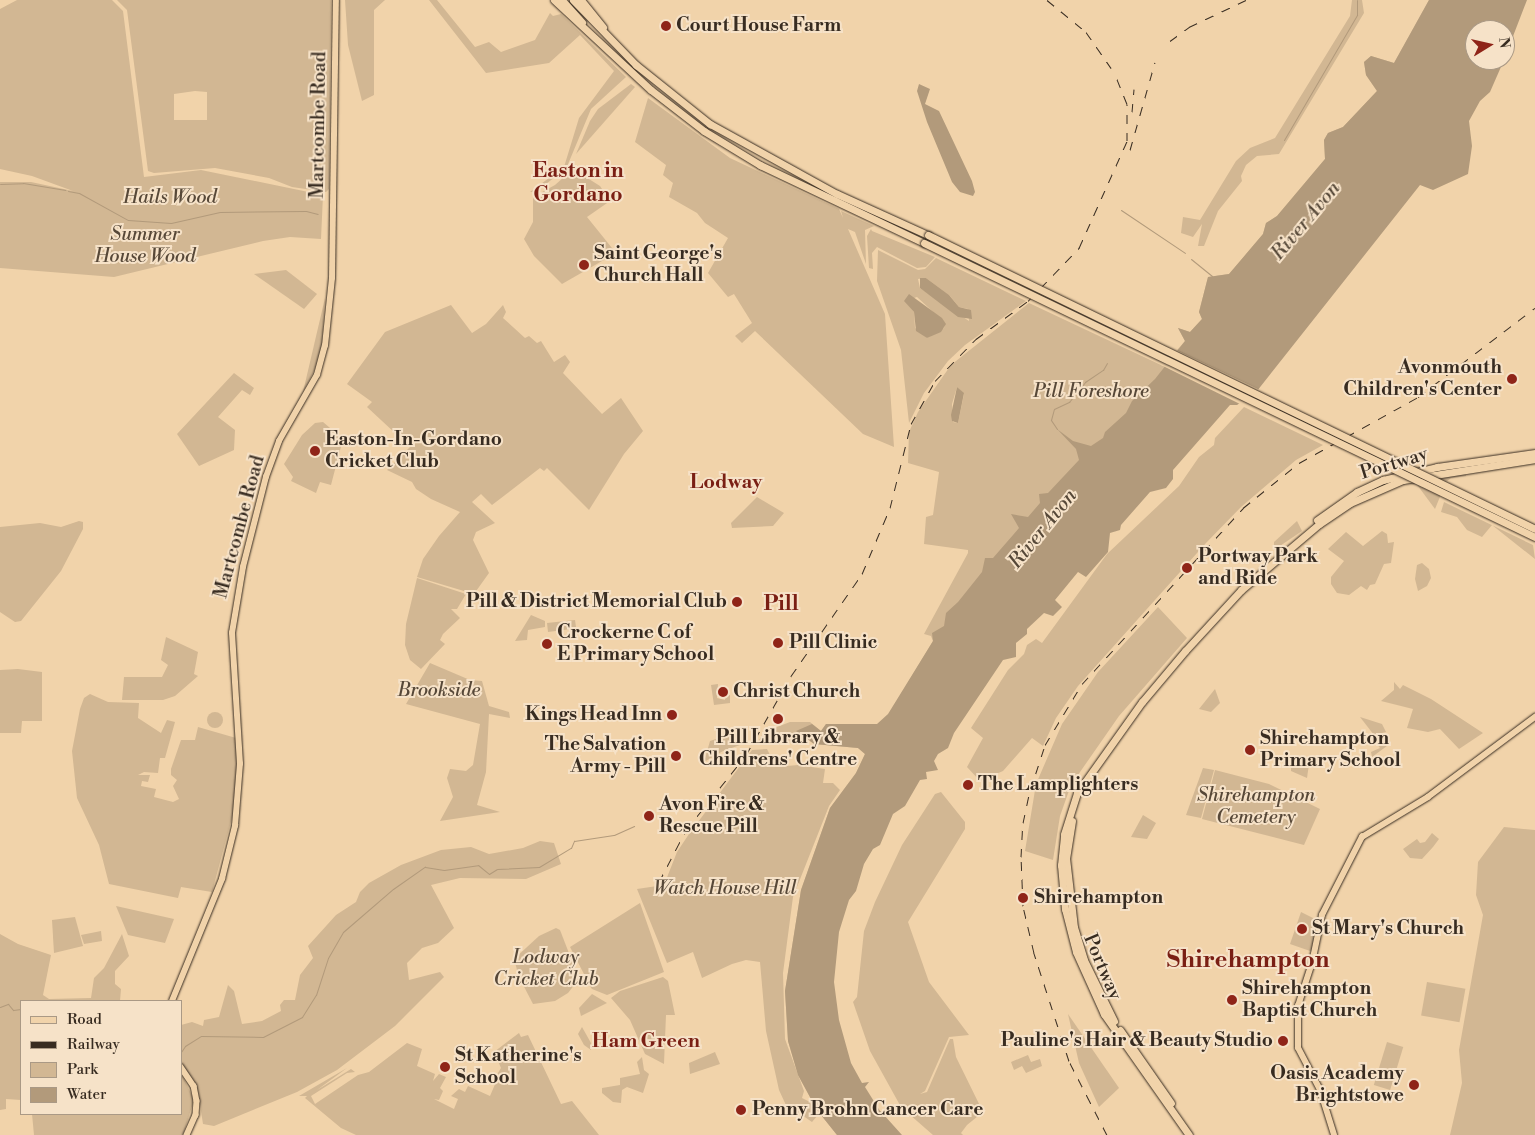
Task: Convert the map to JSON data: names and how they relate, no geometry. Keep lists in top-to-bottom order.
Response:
{
  "streets": {
    "highway": ["Portway"],
    "main road": ["Martcombe Road"]
  },
  "districts": [
    "Easton in Gordano",
    "Lodway",
    "Pill",
    "Shirehampton",
    "Ham Green"
  ],
  "water": ["River Avon"],
  "parks": [
    "Hails Wood",
    "Summer House Wood",
    "Pill Foreshore",
    "Brookside",
    "Shirehampton Cemetery",
    "Watch House Hill",
    "Lodway Cricket Club"
  ],
  "places": [
    "Court House Farm",
    "Saint George's Church Hall",
    "Avonmouth Children's Center",
    "Easton-In-Gordano Cricket Club",
    "Portway Park and Ride",
    "Pill & District Memorial Club",
    "Pill Clinic",
    "Crockerne C of E Primary School",
    "Christ Church",
    "Kings Head Inn",
    "Pill Library & Childrens' Centre",
    "Shirehampton Primary School",
    "The Salvation Army - Pill",
    "The Lamplighters",
    "Avon Fire & Rescue Pill",
    "Shirehampton",
    "St Mary's Church",
    "Shirehampton Baptist Church",
    "Pauline's Hair & Beauty Studio",
    "St Katherine's School",
    "Oasis Academy Brightstowe",
    "Penny Brohn Cancer Care"
  ],
  "legend": [
    "Road",
    "Railway",
    "Park",
    "Water"
  ],
  "north": "right"
}
